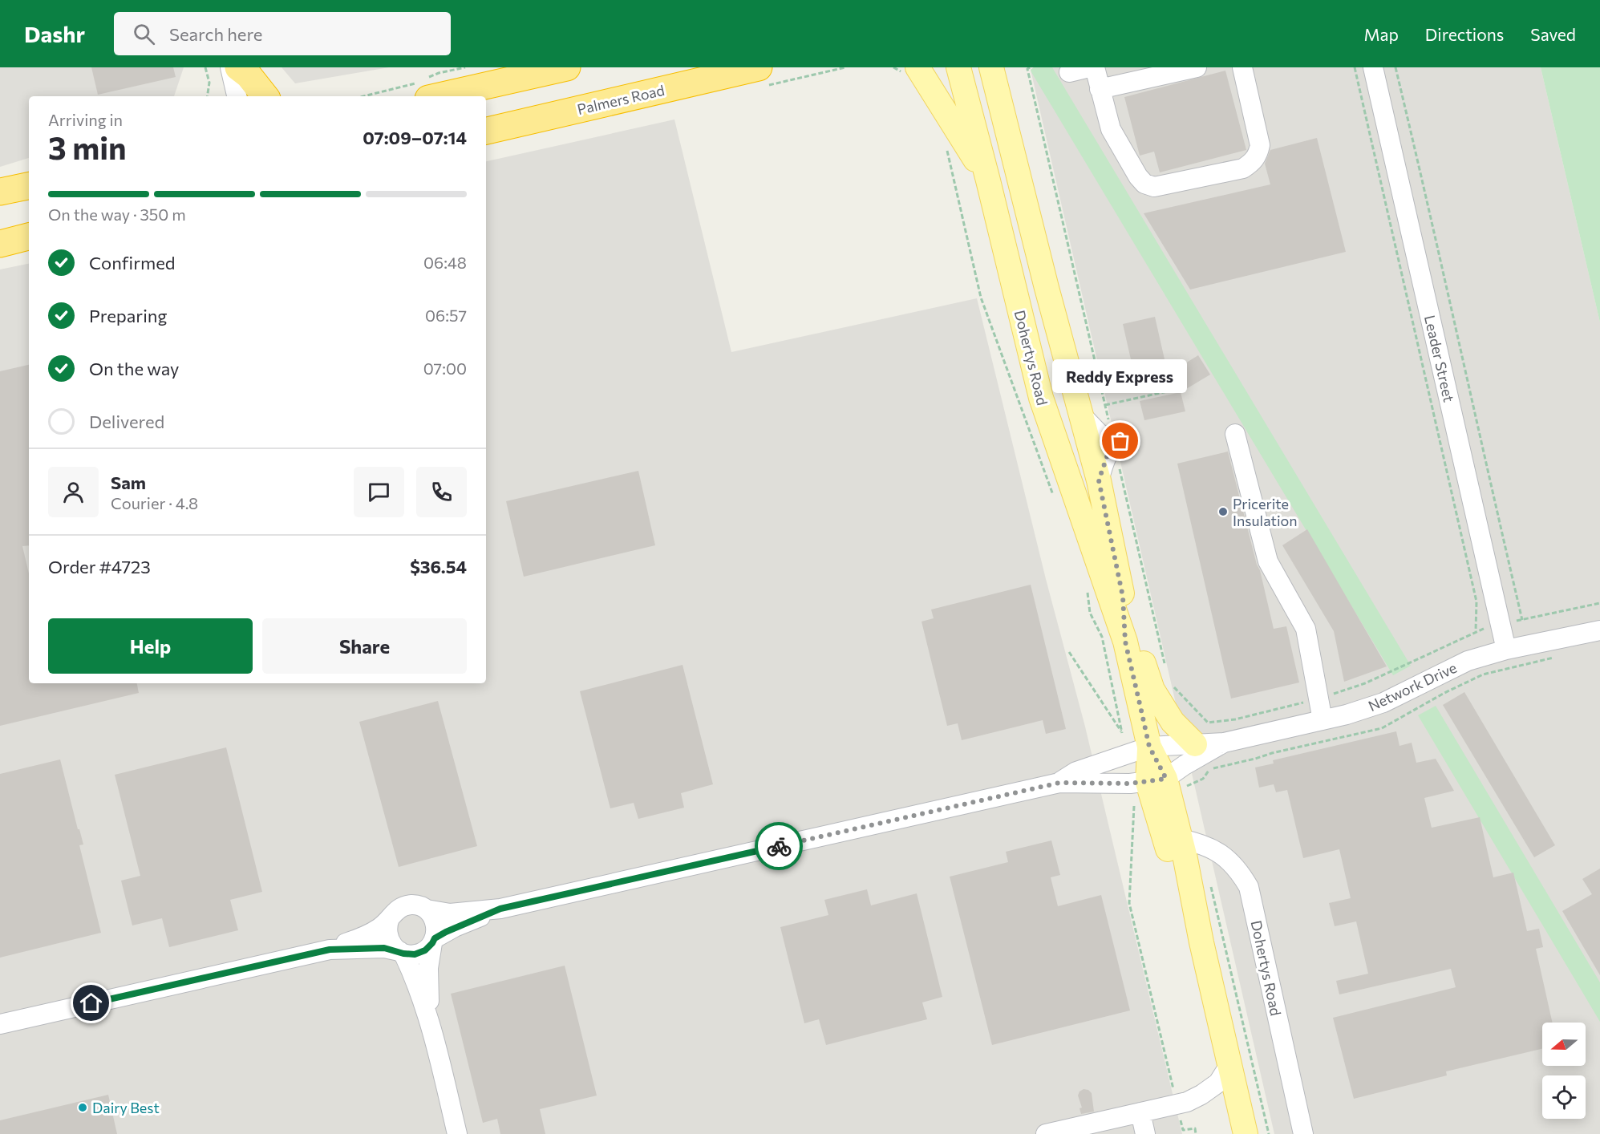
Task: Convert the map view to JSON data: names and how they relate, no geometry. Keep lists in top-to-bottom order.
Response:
{
  "streets": {
    "highway": ["Palmers Road"],
    "main road": ["Dohertys Road"],
    "street": ["Leader Street", "Network Drive"]
  },
  "crossings": [
    ["Dohertys Road", "Network Drive"],
    ["Leader Street", "Network Drive"]
  ],
  "places": ["Reddy Express", "Pricerite Insulation", "Dairy Best"],
  "north": "left",
  "page": {
    "header": "Dashr",
    "search": "Search here",
    "nav": ["Map", "Directions", "Saved"],
    "heading": ["3 min", "Arriving in", "07:09–07:14"],
    "panel": [
      "Sam",
      "Courier · 4.8",
      "Order #4723",
      "$36.54"
    ],
    "bar": "On the way · 350 m",
    "list": [
      ["Confirmed", "06:48"],
      ["Preparing", "06:57"],
      ["On the way", "07:00"],
      "Delivered"
    ],
    "bubble": "Reddy Express",
    "buttons": ["Help", "Share"]
  }
}
